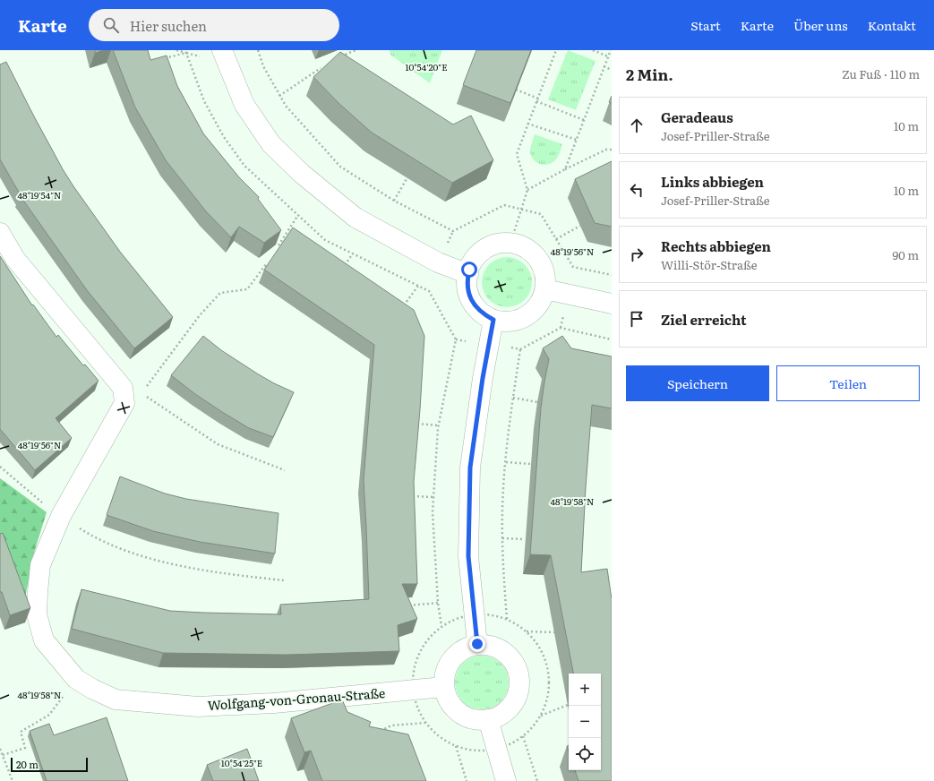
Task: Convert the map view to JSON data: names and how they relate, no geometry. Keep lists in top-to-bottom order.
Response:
{
  "streets": {
    "street": ["Wolfgang-von-Gronau-Straße"]
  },
  "scale_bar": "20 m",
  "page": {
    "header": "Karte",
    "search": "Hier suchen",
    "nav": [
      "Start",
      "Karte",
      "Über uns",
      "Kontakt"
    ],
    "heading": ["2 Min.", "Zu Fuß · 110 m"],
    "list": [
      ["Geradeaus", "Josef-Priller-Straße", "10 m"],
      ["Links abbiegen", "Josef-Priller-Straße", "10 m"],
      ["Rechts abbiegen", "Willi-Stör-Straße", "90 m"],
      "Ziel erreicht"
    ],
    "buttons": ["Speichern", "Teilen"],
    "map_buttons": ["+", "−"],
    "scale": "20 m"
  },
  "coordinates": [
    "10°54'20\"E",
    "48°19'54\"N",
    "48°19'56\"N",
    "48°19'58\"N",
    "10°54'25\"E"
  ]
}
